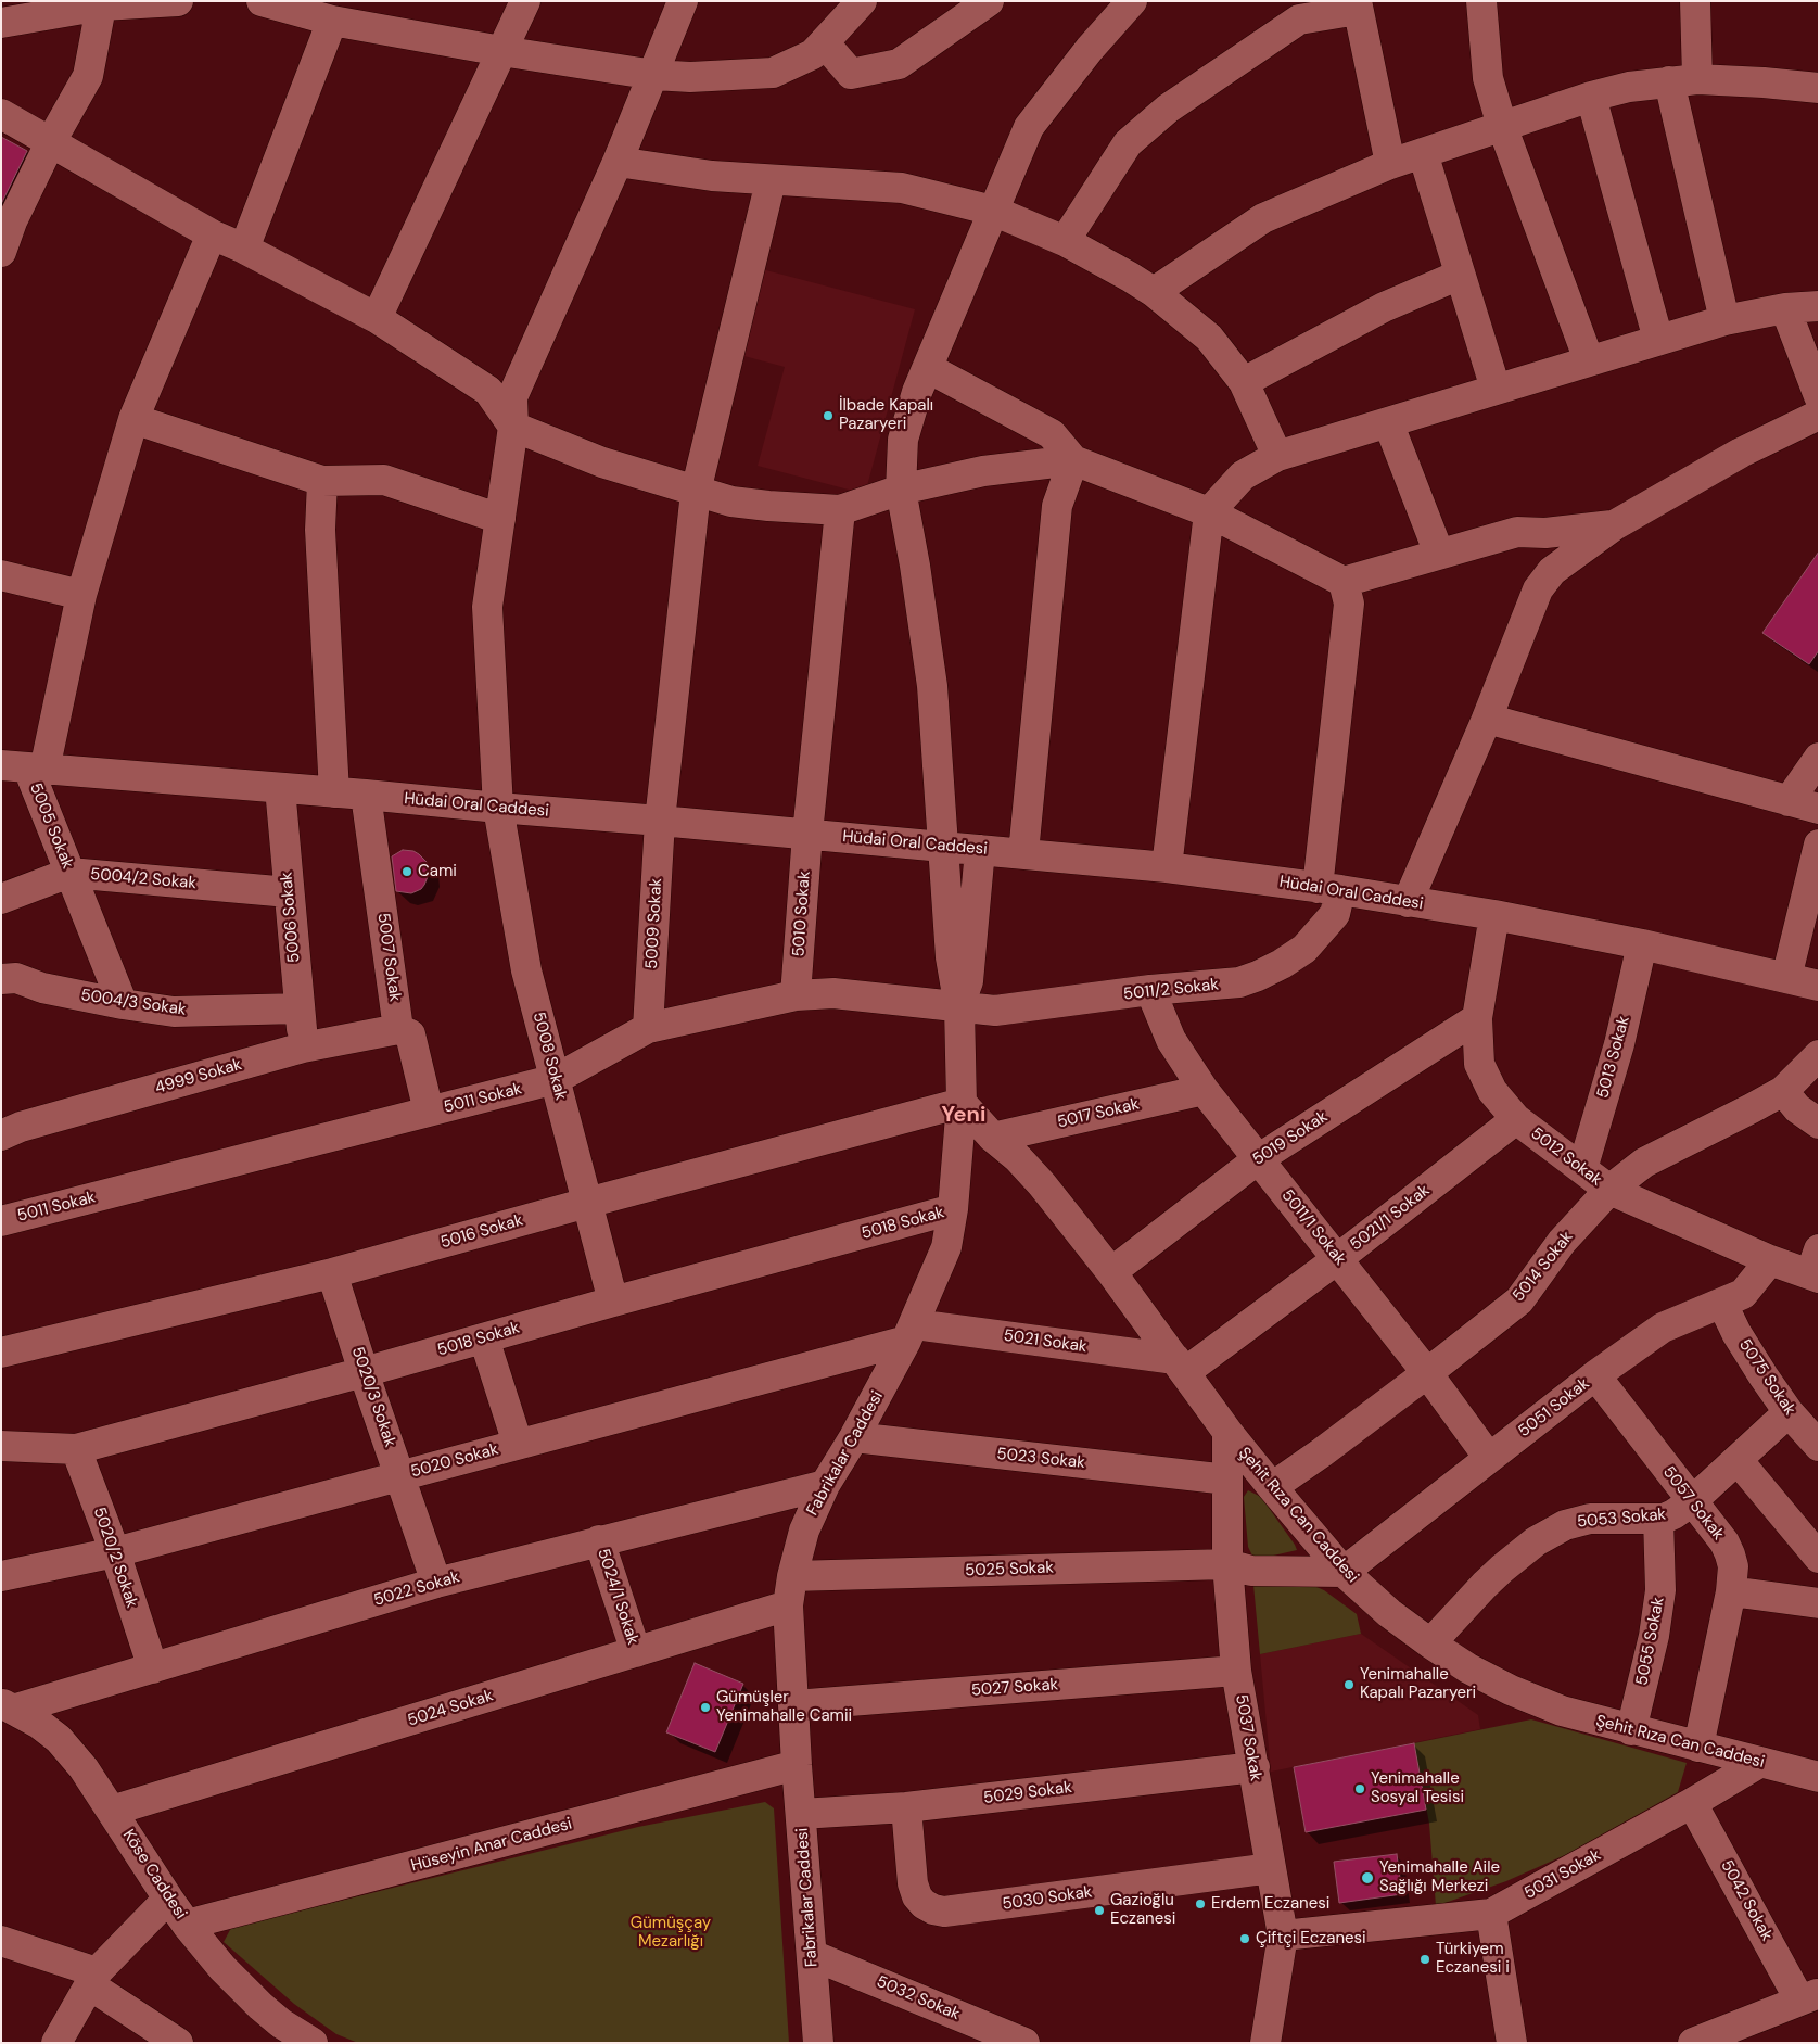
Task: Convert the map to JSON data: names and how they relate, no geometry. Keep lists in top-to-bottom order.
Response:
{
  "streets": {
    "street": [
      "Hüdai Oral Caddesi",
      "5005 Sokak",
      "5004/2 Sokak",
      "5010 Sokak",
      "5006 Sokak",
      "5009 Sokak",
      "5007 Sokak",
      "5011/2 Sokak",
      "5004/3 Sokak",
      "5008 Sokak",
      "5013 Sokak",
      "4999 Sokak",
      "5011 Sokak",
      "5017 Sokak",
      "5019 Sokak",
      "5012 Sokak",
      "5021/1 Sokak",
      "5018 Sokak",
      "5011/1 Sokak",
      "5016 Sokak",
      "5014 Sokak",
      "5021 Sokak",
      "5075 Sokak",
      "5020/3 Sokak",
      "5051 Sokak",
      "Fabrikalar Caddesi",
      "5023 Sokak",
      "5020 Sokak",
      "5057 Sokak",
      "Şehit Rıza Can Caddesi",
      "5053 Sokak",
      "5020/2 Sokak",
      "5025 Sokak",
      "5022 Sokak",
      "5024/1 Sokak",
      "5055 Sokak",
      "5027 Sokak",
      "5024 Sokak",
      "5037 Sokak",
      "5029 Sokak",
      "Hüseyin Anar Caddesi",
      "Köse Caddesi",
      "5031 Sokak",
      "5030 Sokak",
      "5042 Sokak",
      "5032 Sokak"
    ]
  },
  "crossings": [
    ["Hüdai Oral Caddesi", "5005 Sokak"],
    ["Hüdai Oral Caddesi", "5010 Sokak"],
    ["Hüdai Oral Caddesi", "5006 Sokak"],
    ["Hüdai Oral Caddesi", "5009 Sokak"],
    ["Hüdai Oral Caddesi", "5007 Sokak"],
    ["Hüdai Oral Caddesi", "5011/2 Sokak"],
    ["Hüdai Oral Caddesi", "5008 Sokak"],
    ["Hüdai Oral Caddesi", "5013 Sokak"],
    ["Hüdai Oral Caddesi", "5012 Sokak"],
    ["Hüdai Oral Caddesi", "Fabrikalar Caddesi"],
    ["5005 Sokak", "5004/2 Sokak"],
    ["5005 Sokak", "5004/3 Sokak"],
    ["5004/2 Sokak", "5006 Sokak"],
    ["5010 Sokak", "5011 Sokak"],
    ["5006 Sokak", "5004/3 Sokak"],
    ["5006 Sokak", "4999 Sokak"],
    ["5009 Sokak", "5011 Sokak"],
    ["5007 Sokak", "4999 Sokak"],
    ["5007 Sokak", "5011 Sokak"],
    ["5011/2 Sokak", "5011 Sokak"],
    ["5011/2 Sokak", "5011/1 Sokak"],
    ["5011/2 Sokak", "Fabrikalar Caddesi"],
    ["5008 Sokak", "5011 Sokak"],
    ["5008 Sokak", "5018 Sokak"],
    ["5008 Sokak", "5016 Sokak"],
    ["5013 Sokak", "5012 Sokak"],
    ["5011 Sokak", "Fabrikalar Caddesi"],
    ["5017 Sokak", "5011/1 Sokak"],
    ["5017 Sokak", "Şehit Rıza Can Caddesi"],
    ["5019 Sokak", "5012 Sokak"],
    ["5019 Sokak", "5011/1 Sokak"],
    ["5019 Sokak", "Şehit Rıza Can Caddesi"],
    ["5012 Sokak", "5021/1 Sokak"],
    ["5012 Sokak", "5014 Sokak"],
    ["5012 Sokak", "5051 Sokak"],
    ["5021/1 Sokak", "5011/1 Sokak"],
    ["5021/1 Sokak", "5021 Sokak"],
    ["5021/1 Sokak", "Şehit Rıza Can Caddesi"],
    ["5018 Sokak", "5020/3 Sokak"],
    ["5018 Sokak", "Fabrikalar Caddesi"],
    ["5018 Sokak", "5020/2 Sokak"],
    ["5011/1 Sokak", "5014 Sokak"],
    ["5011/1 Sokak", "5051 Sokak"],
    ["5016 Sokak", "5020/3 Sokak"],
    ["5016 Sokak", "Fabrikalar Caddesi"],
    ["5016 Sokak", "Şehit Rıza Can Caddesi"],
    ["5014 Sokak", "Şehit Rıza Can Caddesi"],
    ["5021 Sokak", "Fabrikalar Caddesi"],
    ["5021 Sokak", "5020 Sokak"],
    ["5021 Sokak", "Şehit Rıza Can Caddesi"],
    ["5075 Sokak", "5051 Sokak"],
    ["5075 Sokak", "5053 Sokak"],
    ["5020/3 Sokak", "5020 Sokak"],
    ["5020/3 Sokak", "5022 Sokak"],
    ["5051 Sokak", "5057 Sokak"],
    ["5051 Sokak", "Şehit Rıza Can Caddesi"],
    ["5051 Sokak", "5025 Sokak"],
    ["Fabrikalar Caddesi", "5023 Sokak"],
    ["Fabrikalar Caddesi", "5020 Sokak"],
    ["Fabrikalar Caddesi", "Şehit Rıza Can Caddesi"],
    ["Fabrikalar Caddesi", "5025 Sokak"],
    ["Fabrikalar Caddesi", "5022 Sokak"],
    ["Fabrikalar Caddesi", "5027 Sokak"],
    ["Fabrikalar Caddesi", "5024 Sokak"],
    ["Fabrikalar Caddesi", "5029 Sokak"],
    ["Fabrikalar Caddesi", "Hüseyin Anar Caddesi"],
    ["Fabrikalar Caddesi", "5032 Sokak"],
    ["5023 Sokak", "5037 Sokak"],
    ["5020 Sokak", "5020/2 Sokak"],
    ["5057 Sokak", "Şehit Rıza Can Caddesi"],
    ["5057 Sokak", "5053 Sokak"],
    ["Şehit Rıza Can Caddesi", "5053 Sokak"],
    ["Şehit Rıza Can Caddesi", "5025 Sokak"],
    ["Şehit Rıza Can Caddesi", "5055 Sokak"],
    ["Şehit Rıza Can Caddesi", "5037 Sokak"],
    ["Şehit Rıza Can Caddesi", "5031 Sokak"],
    ["5053 Sokak", "5055 Sokak"],
    ["5020/2 Sokak", "5022 Sokak"],
    ["5025 Sokak", "5037 Sokak"],
    ["5022 Sokak", "5024/1 Sokak"],
    ["5022 Sokak", "Köse Caddesi"],
    ["5024/1 Sokak", "5024 Sokak"],
    ["5027 Sokak", "5037 Sokak"],
    ["5024 Sokak", "Köse Caddesi"],
    ["5037 Sokak", "5029 Sokak"],
    ["5037 Sokak", "5031 Sokak"],
    ["5037 Sokak", "5030 Sokak"],
    ["5029 Sokak", "5030 Sokak"],
    ["Hüseyin Anar Caddesi", "Köse Caddesi"],
    ["5031 Sokak", "5042 Sokak"]
  ],
  "districts": ["Yeni"],
  "parks": ["Gümüşçay Mezarlığı"],
  "places": [
    "İlbade Kapalı Pazaryeri",
    "Cami",
    "Yenimahalle Kapalı Pazaryeri",
    "Gümüşler Yenimahalle Camii",
    "Yenimahalle Sosyal Tesisi",
    "Yenimahalle Aile Sağlığı Merkezi",
    "Erdem Eczanesi",
    "Gazioğlu Eczanesi",
    "Çiftçi Eczanesi",
    "Türkiyem Eczanesi i"
  ]
}
